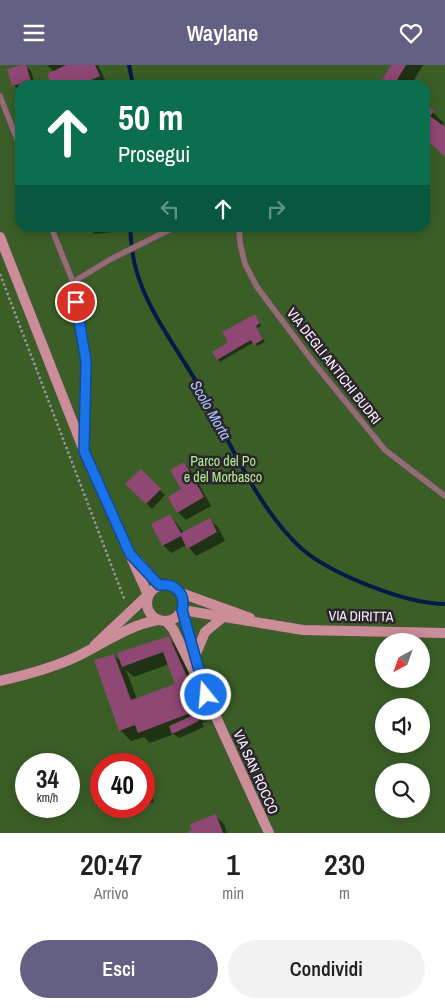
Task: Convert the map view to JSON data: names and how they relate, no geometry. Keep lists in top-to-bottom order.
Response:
{
  "streets": {
    "main road": ["VIA DIRITTA", "VIA SAN ROCCO"],
    "lane": ["VIA DEGLI ANTICHI BUDRI"]
  },
  "crossings": [
    ["VIA DIRITTA", "VIA SAN ROCCO"]
  ],
  "water": ["Scolo Morta"],
  "parks": ["Parco del Po e del Morbasco"],
  "north": "bottom left",
  "page": {
    "header": "Waylane",
    "turn": ["50 m", "Prosegui"],
    "speed": "34 km/h",
    "limit": "40",
    "eta": [
      "20:47",
      "Arrivo",
      "1",
      "min",
      "230",
      "m"
    ],
    "buttons": ["Esci", "Condividi"]
  }
}
